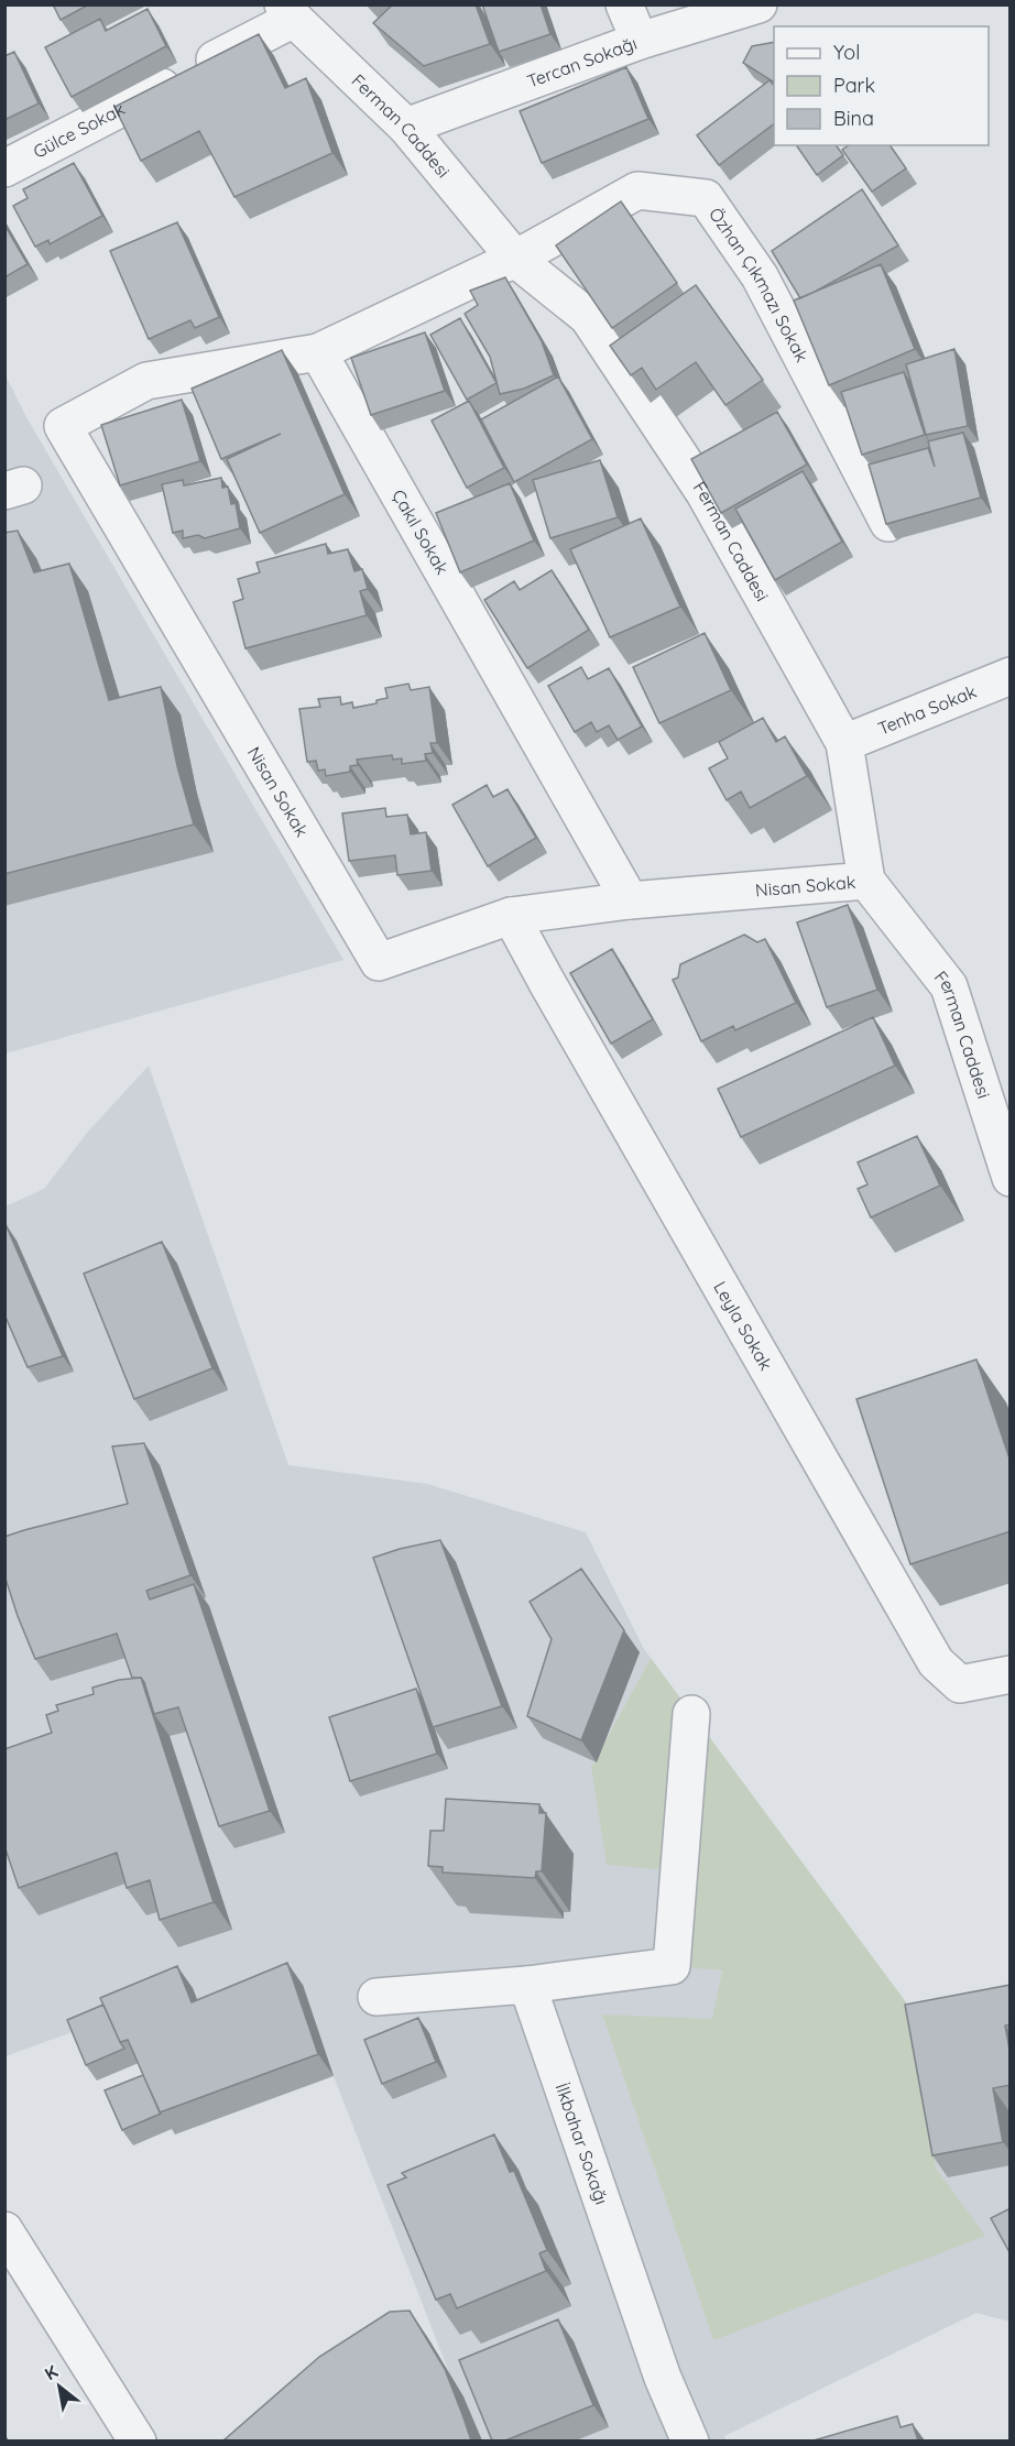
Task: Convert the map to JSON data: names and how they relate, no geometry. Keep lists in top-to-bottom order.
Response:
{
  "streets": {
    "street": [
      "Tercan Sokağı",
      "Ferman Caddesi",
      "Gülce Sokak",
      "Özhan Çıkmazı Sokak",
      "Çakıl Sokak",
      "Tenha Sokak",
      "Nisan Sokak",
      "Leyla Sokak",
      "İlkbahar Sokağı"
    ]
  },
  "crossings": [
    ["Tercan Sokağı", "Ferman Caddesi"],
    ["Ferman Caddesi", "Gülce Sokak"],
    ["Ferman Caddesi", "Özhan Çıkmazı Sokak"],
    ["Ferman Caddesi", "Tenha Sokak"],
    ["Ferman Caddesi", "Nisan Sokak"],
    ["Çakıl Sokak", "Nisan Sokak"],
    ["Nisan Sokak", "Leyla Sokak"]
  ],
  "legend": ["Yol", "Park", "Bina"],
  "north": "top left"
}
